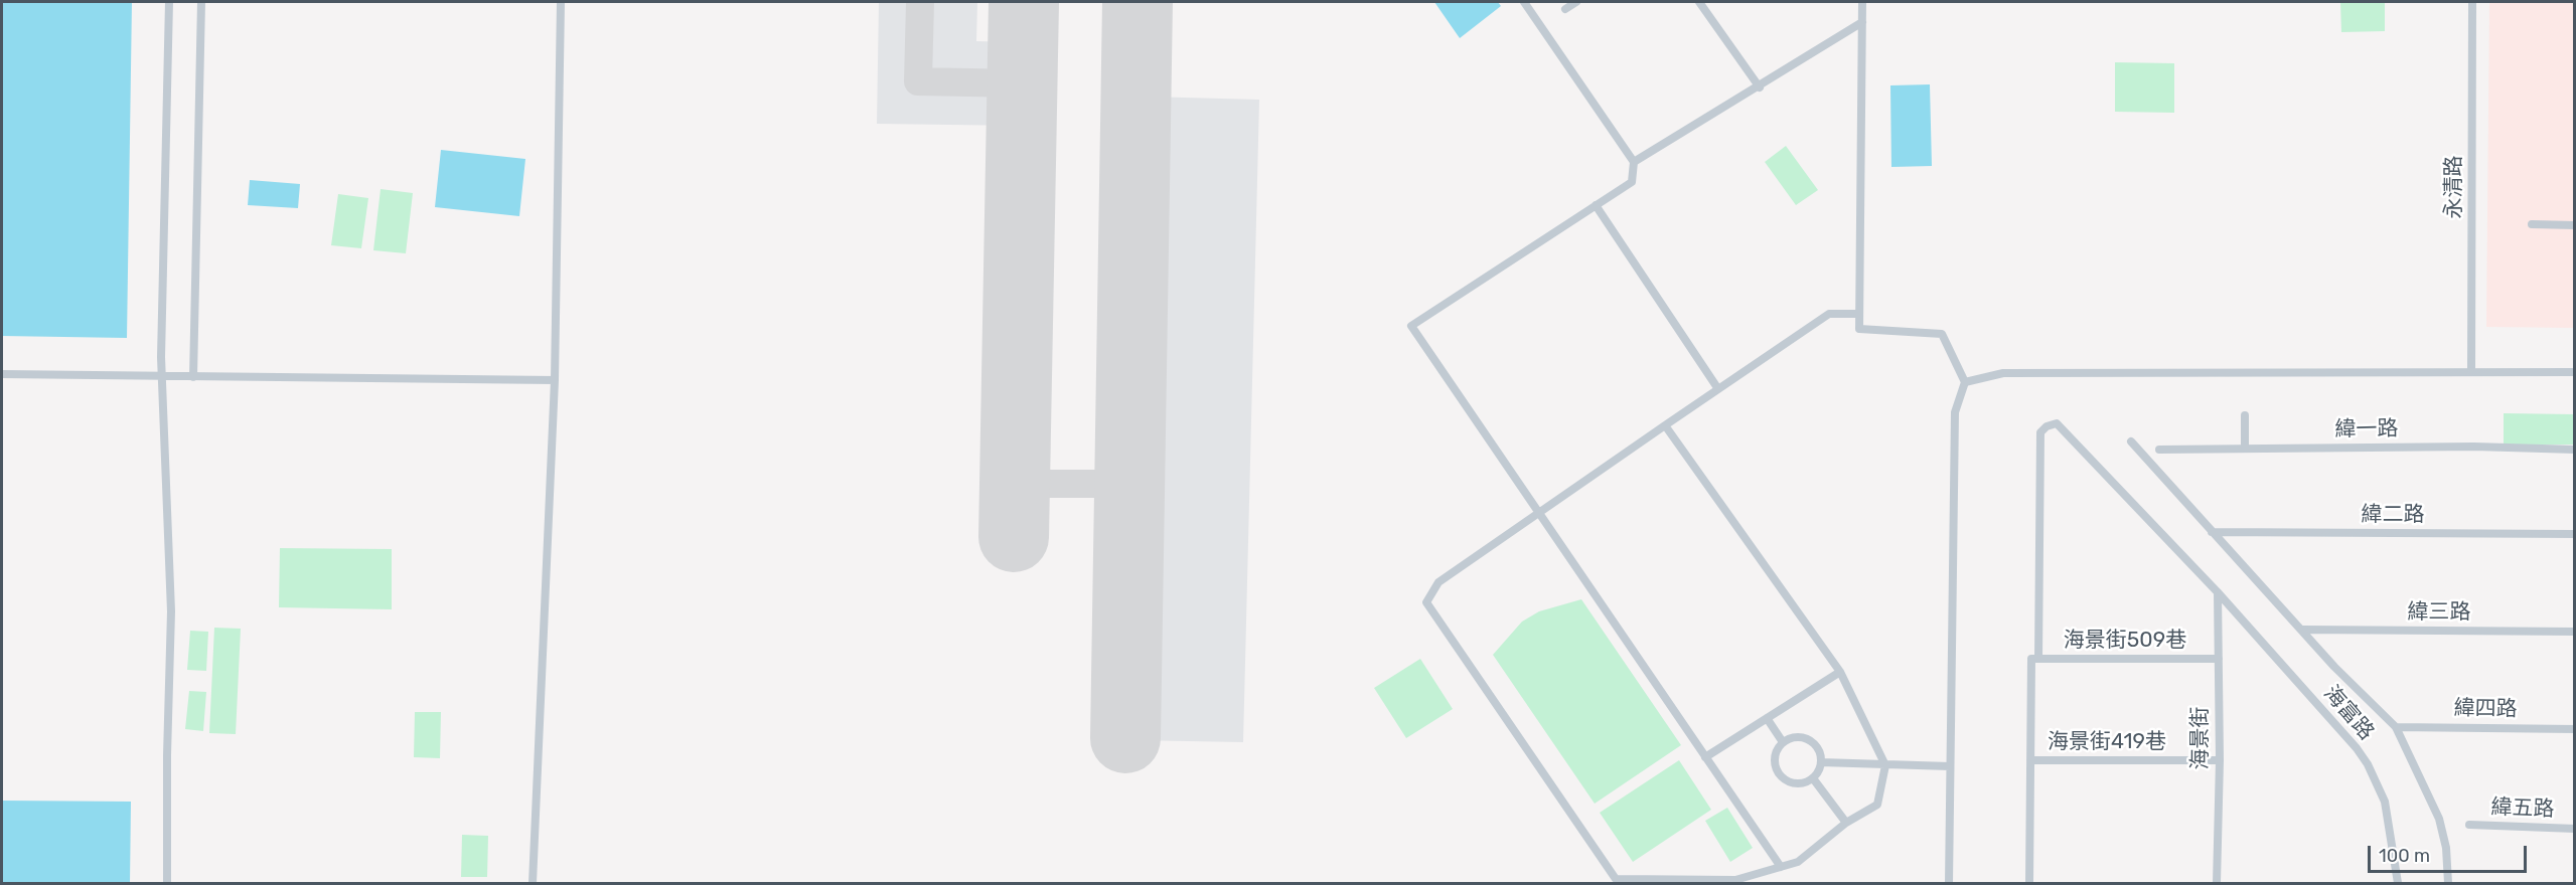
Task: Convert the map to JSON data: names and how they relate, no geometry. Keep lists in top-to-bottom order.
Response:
{
  "streets": {
    "street": [
      "永清路",
      "緯一路",
      "緯二路",
      "緯三路",
      "海景街509巷",
      "緯四路",
      "海富路",
      "海景街",
      "海景街419巷",
      "緯五路"
    ]
  },
  "crossings": [
    ["海景街509巷", "海富路"],
    ["海景街509巷", "海景街"],
    ["海富路", "海景街"],
    ["海景街", "海景街419巷"]
  ],
  "scale_bar": "100 m"
}
